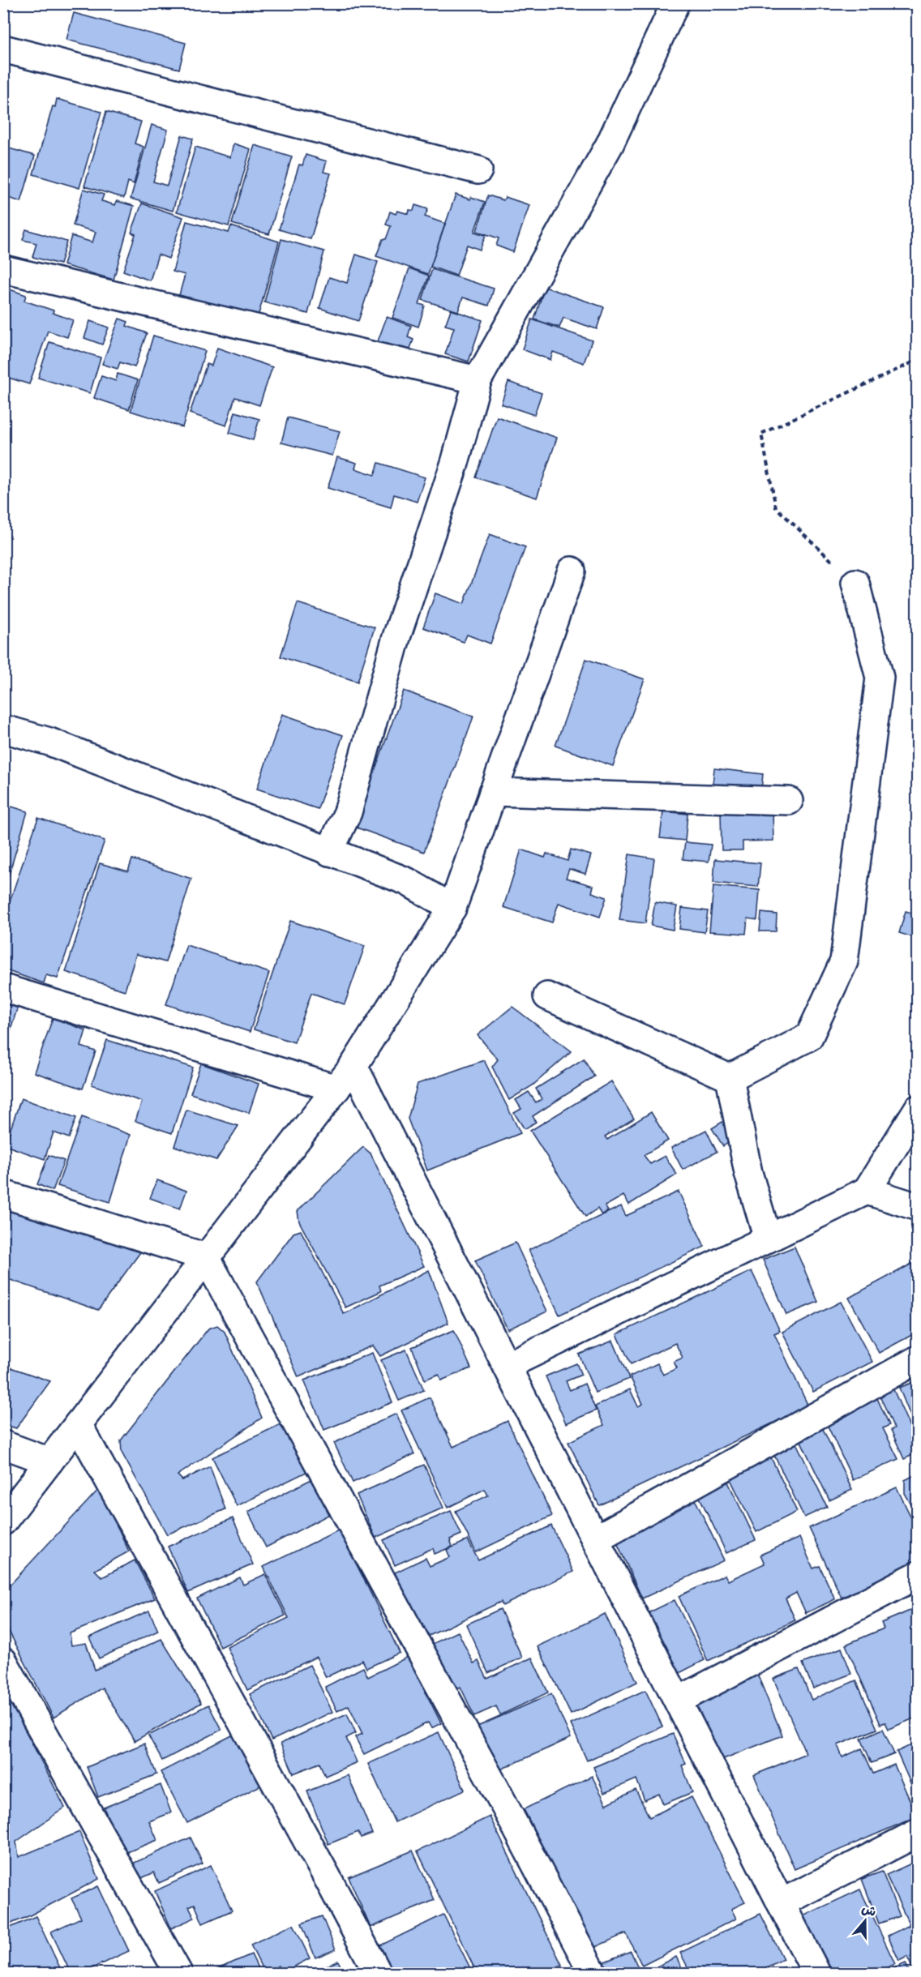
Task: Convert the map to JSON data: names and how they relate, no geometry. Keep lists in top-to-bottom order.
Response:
{
  "north": "top"
}
